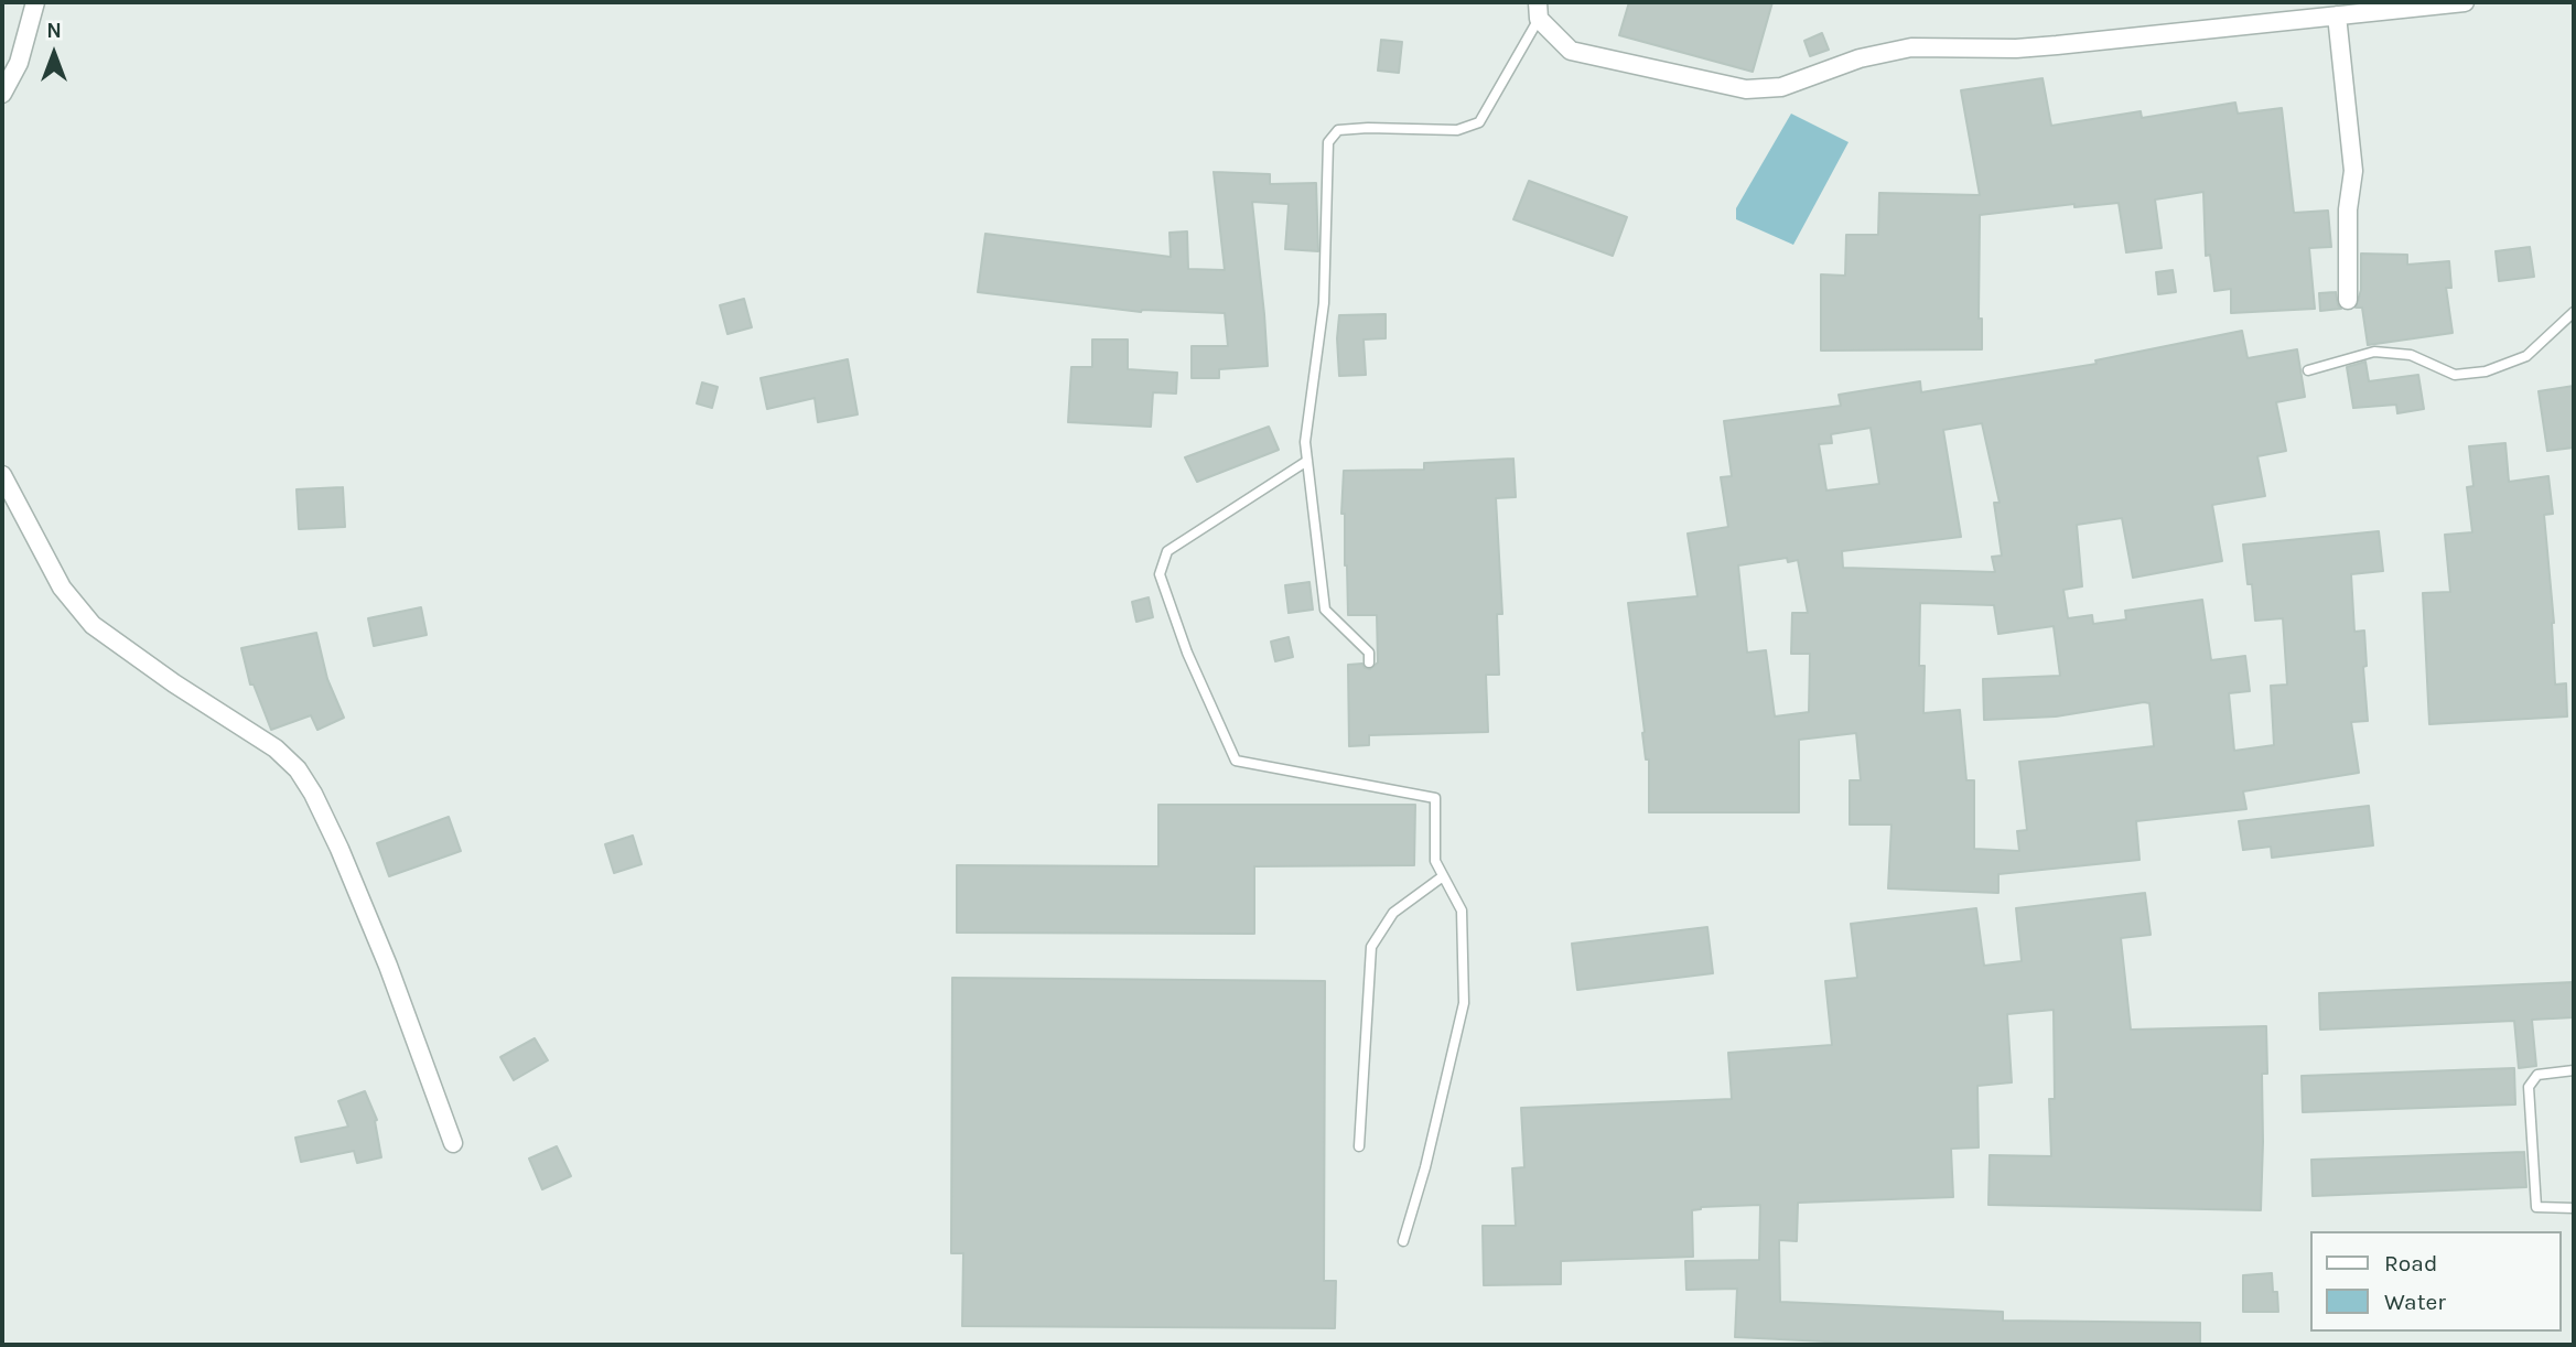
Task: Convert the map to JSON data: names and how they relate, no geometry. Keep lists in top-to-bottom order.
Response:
{
  "legend": ["Road", "Water"],
  "north": "top"
}
